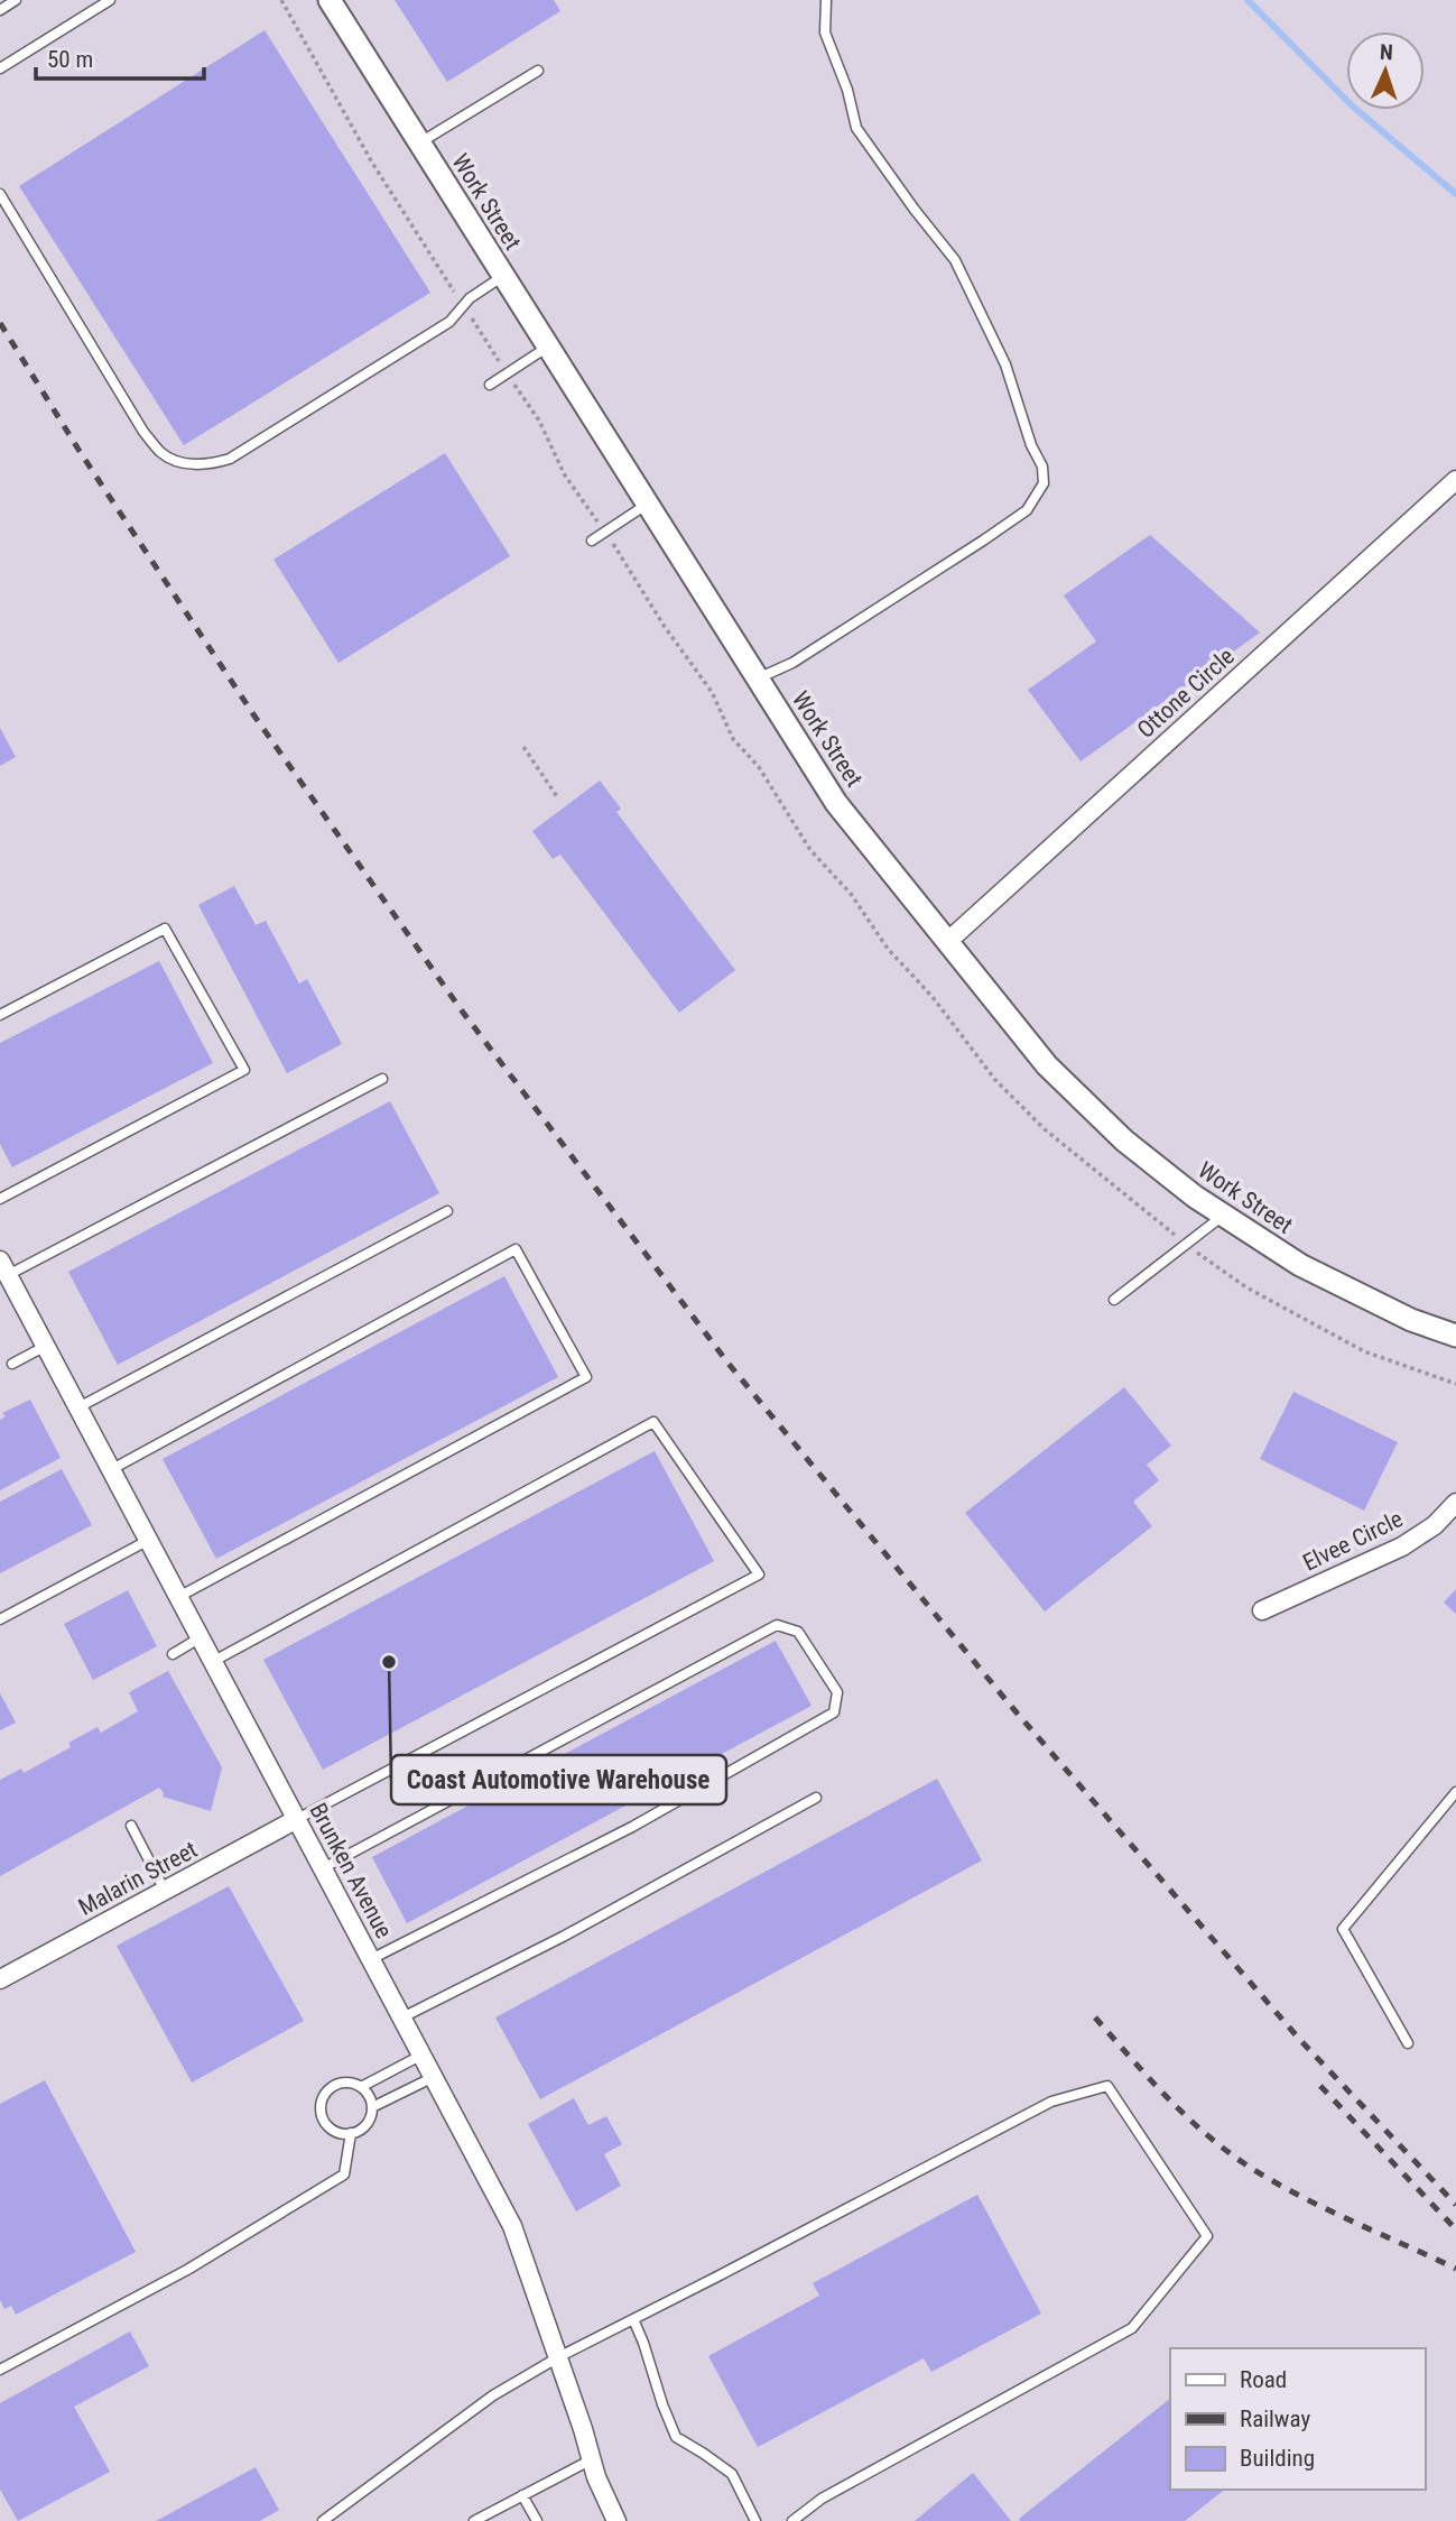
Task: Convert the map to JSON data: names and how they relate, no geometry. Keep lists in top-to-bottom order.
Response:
{
  "streets": {
    "street": [
      "Work Street",
      "Ottone Circle",
      "Elvee Circle",
      "Brunken Avenue",
      "Malarin Street"
    ]
  },
  "crossings": [
    ["Work Street", "Ottone Circle"],
    ["Brunken Avenue", "Malarin Street"]
  ],
  "places": ["Coast Automotive Warehouse"],
  "legend": ["Road", "Railway", "Building"],
  "scale_bar": "50 m",
  "north": "top"
}
